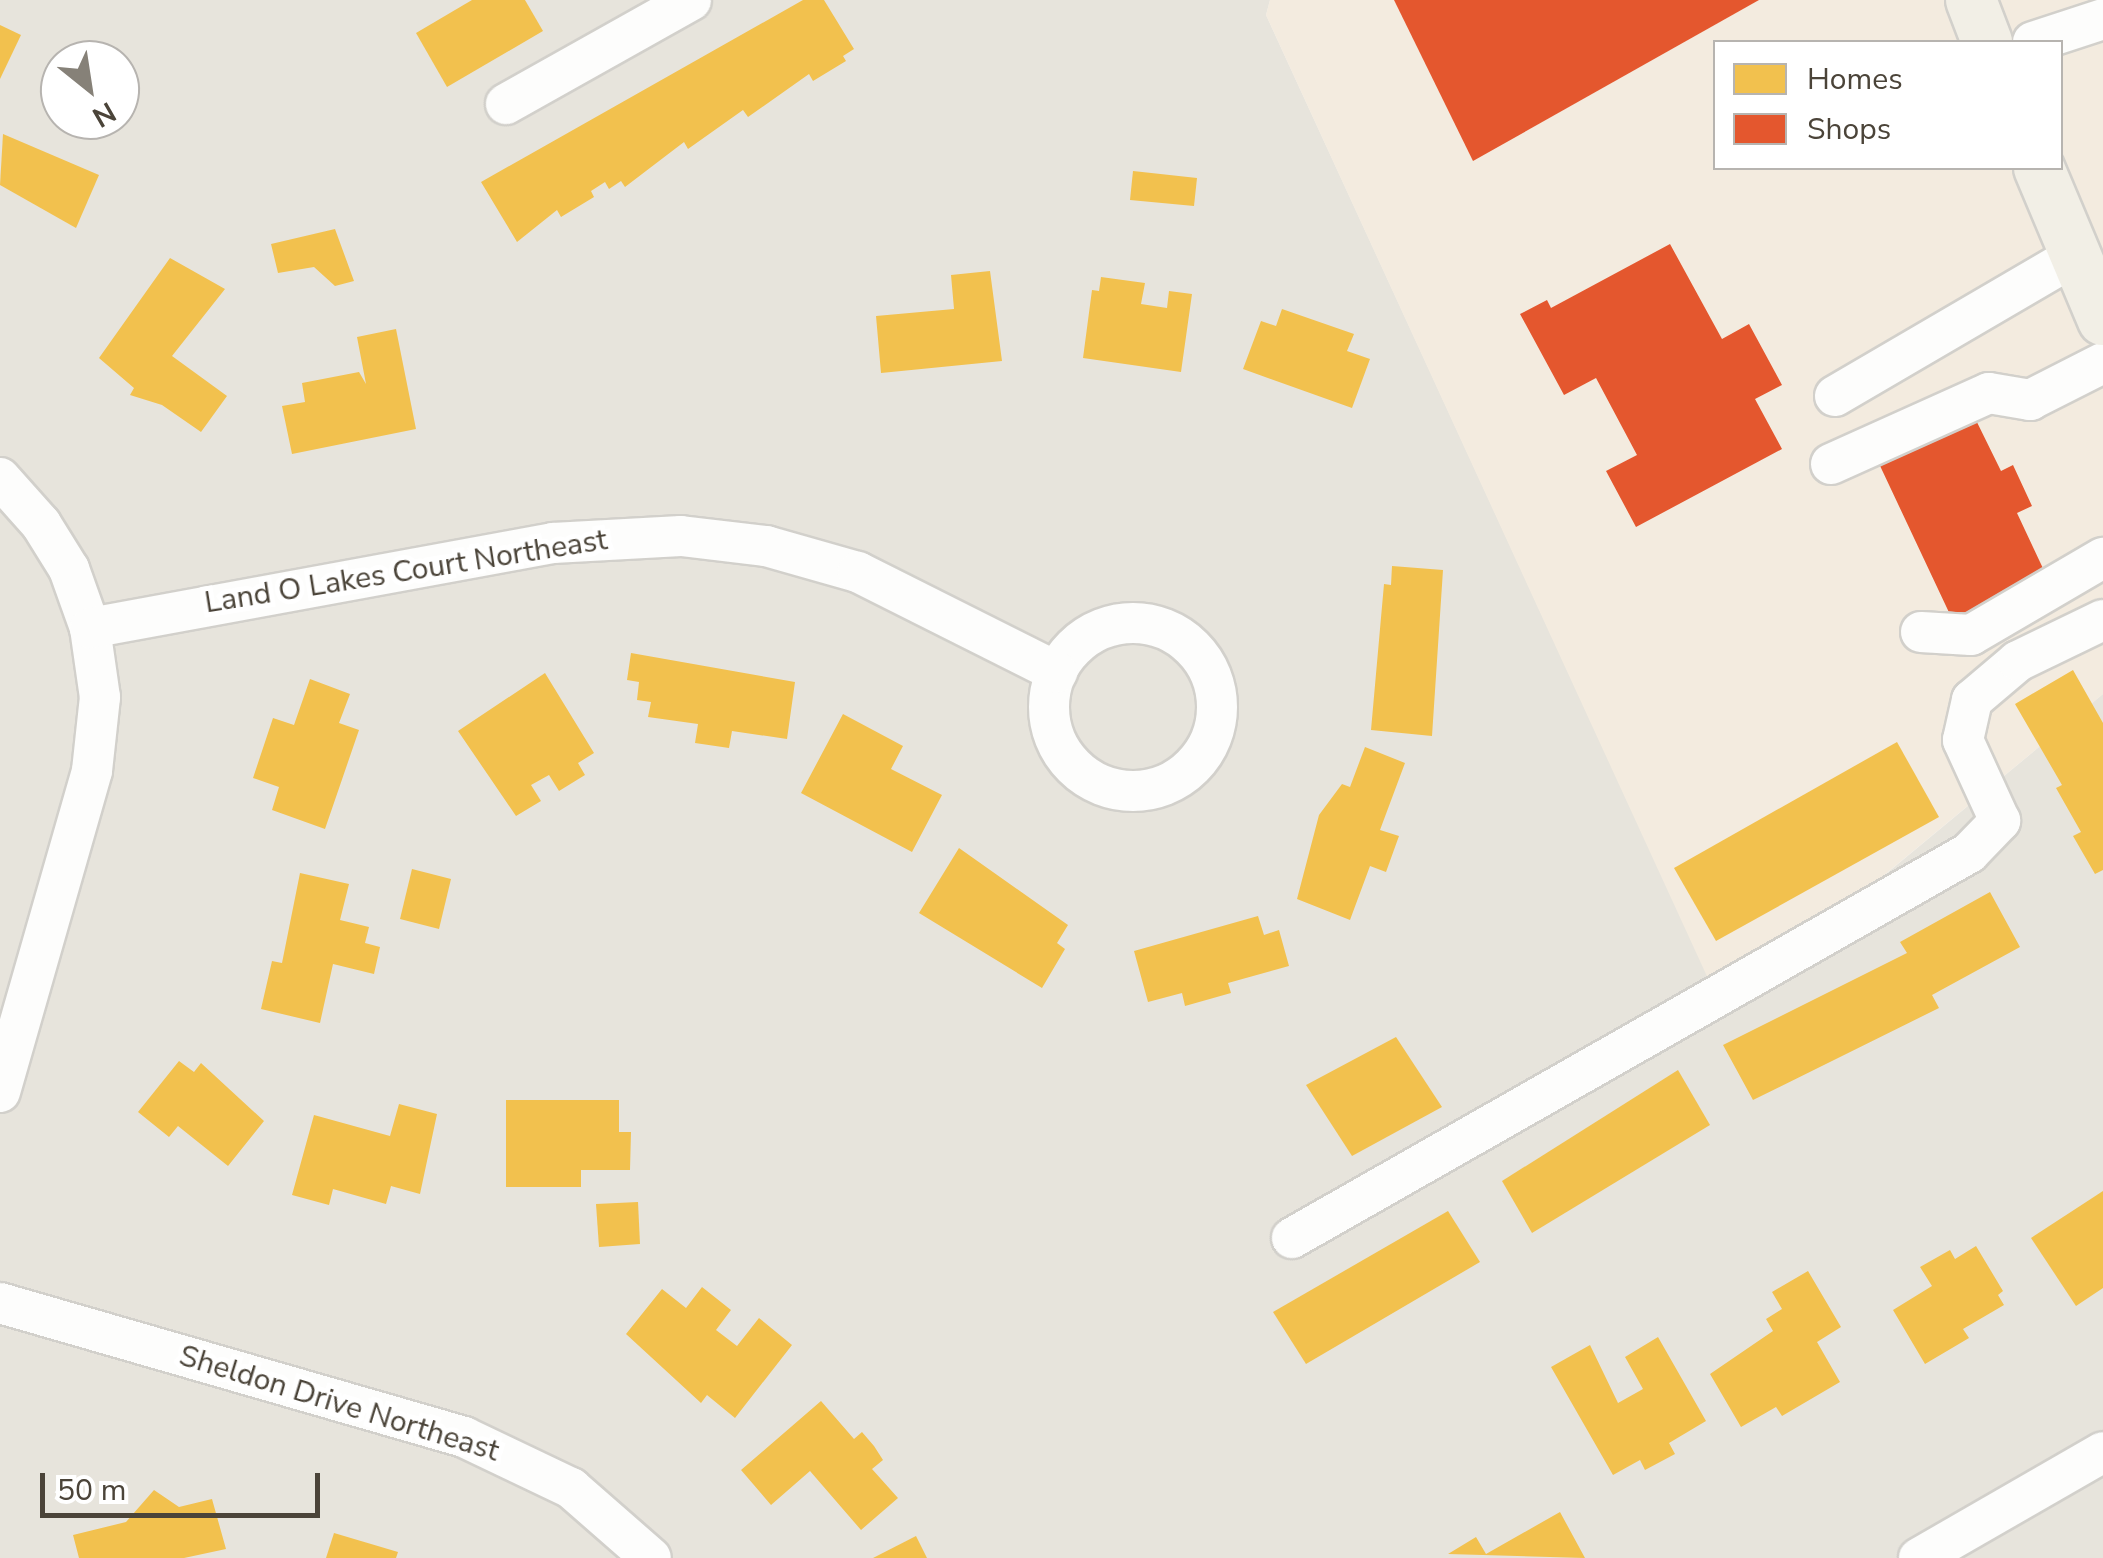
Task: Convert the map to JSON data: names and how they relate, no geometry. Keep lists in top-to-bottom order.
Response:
{
  "streets": {
    "street": ["Land O Lakes Court Northeast", "Sheldon Drive Northeast"]
  },
  "legend": ["Homes", "Shops"],
  "scale_bar": "50 m",
  "north": "bottom right"
}
